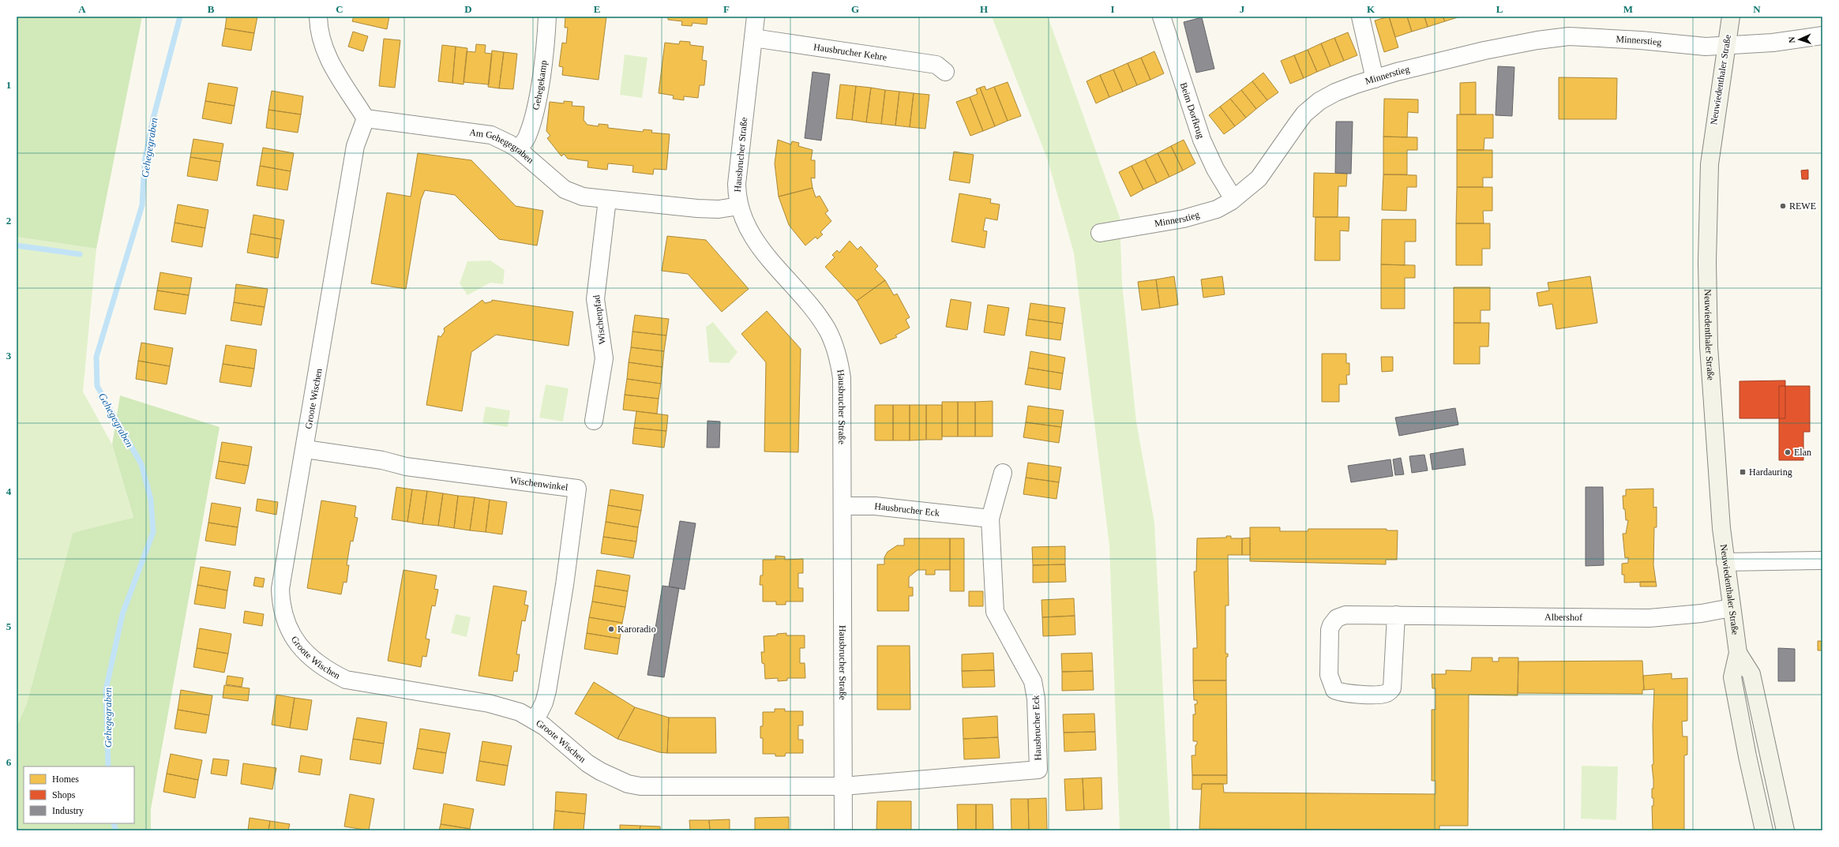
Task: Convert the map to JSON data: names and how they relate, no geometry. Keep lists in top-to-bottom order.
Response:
{
  "streets": {
    "street": [
      "Minnerstieg",
      "Hausbrucher Kehre",
      "Neuwiedenthaler Straße",
      "Gehegekamp",
      "Beim Dorfkrug",
      "Am Gehegegraben",
      "Hausbrucher Straße",
      "Wischenpfad",
      "Groote Wischen",
      "Wischenwinkel",
      "Hausbrucher Eck",
      "Albershof"
    ]
  },
  "crossings": [
    ["Minnerstieg", "Neuwiedenthaler Straße"],
    ["Minnerstieg", "Beim Dorfkrug"],
    ["Hausbrucher Kehre", "Hausbrucher Straße"],
    ["Neuwiedenthaler Straße", "Albershof"],
    ["Gehegekamp", "Am Gehegegraben"],
    ["Am Gehegegraben", "Hausbrucher Straße"],
    ["Am Gehegegraben", "Wischenpfad"],
    ["Am Gehegegraben", "Groote Wischen"],
    ["Hausbrucher Straße", "Groote Wischen"],
    ["Hausbrucher Straße", "Hausbrucher Eck"],
    ["Groote Wischen", "Wischenwinkel"],
    ["Groote Wischen", "Hausbrucher Eck"]
  ],
  "water": ["Gehegegraben"],
  "places": {
    "other": ["REWE", "Elan", "Karoradio"],
    "transit": ["Hardauring"]
  },
  "legend": ["Homes", "Shops", "Industry"],
  "north": "left",
  "grid": {
    "columns": [
      "A",
      "B",
      "C",
      "D",
      "E",
      "F",
      "G",
      "H",
      "I",
      "J",
      "K",
      "L",
      "M",
      "N"
    ],
    "rows": [
      "1",
      "2",
      "3",
      "4",
      "5",
      "6"
    ]
  }
}
